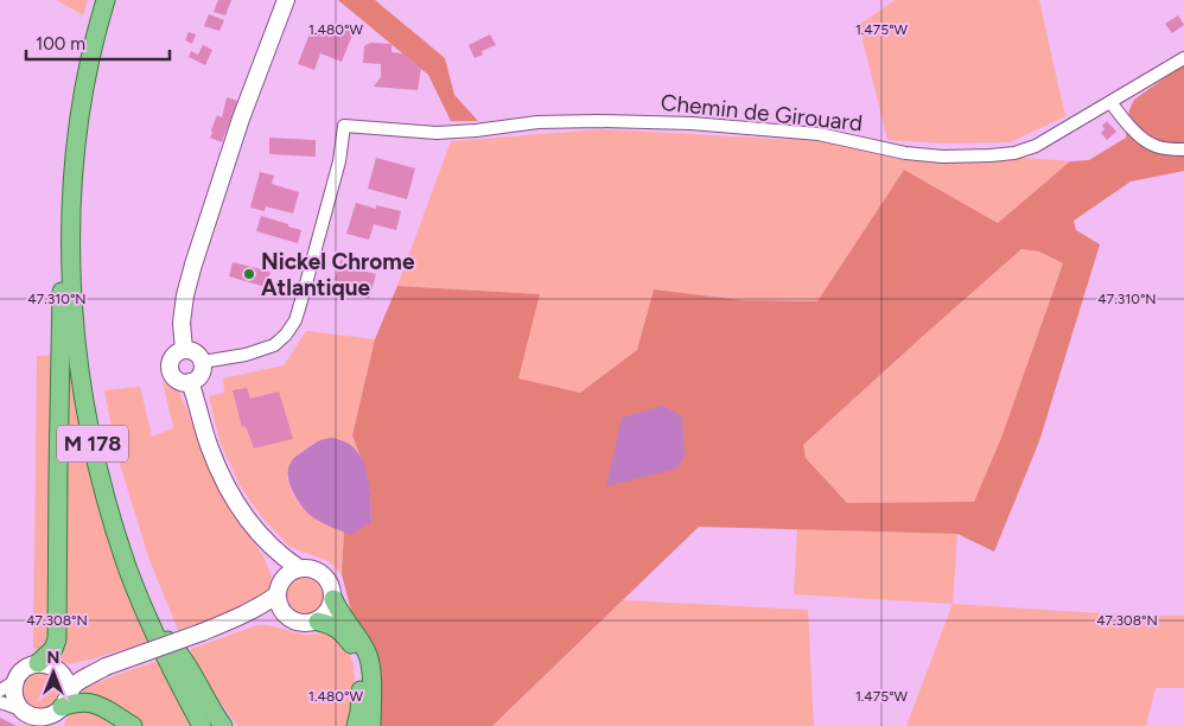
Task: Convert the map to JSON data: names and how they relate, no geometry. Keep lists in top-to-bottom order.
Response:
{
  "streets": {
    "main road": ["M 178"],
    "street": ["Chemin de Girouard"]
  },
  "places": ["Nickel Chrome Atlantique"],
  "scale_bar": "100 m",
  "north": "top",
  "coordinates": [
    "1.480°W",
    "1.475°W",
    "47.310°N",
    "47.308°N"
  ]
}
